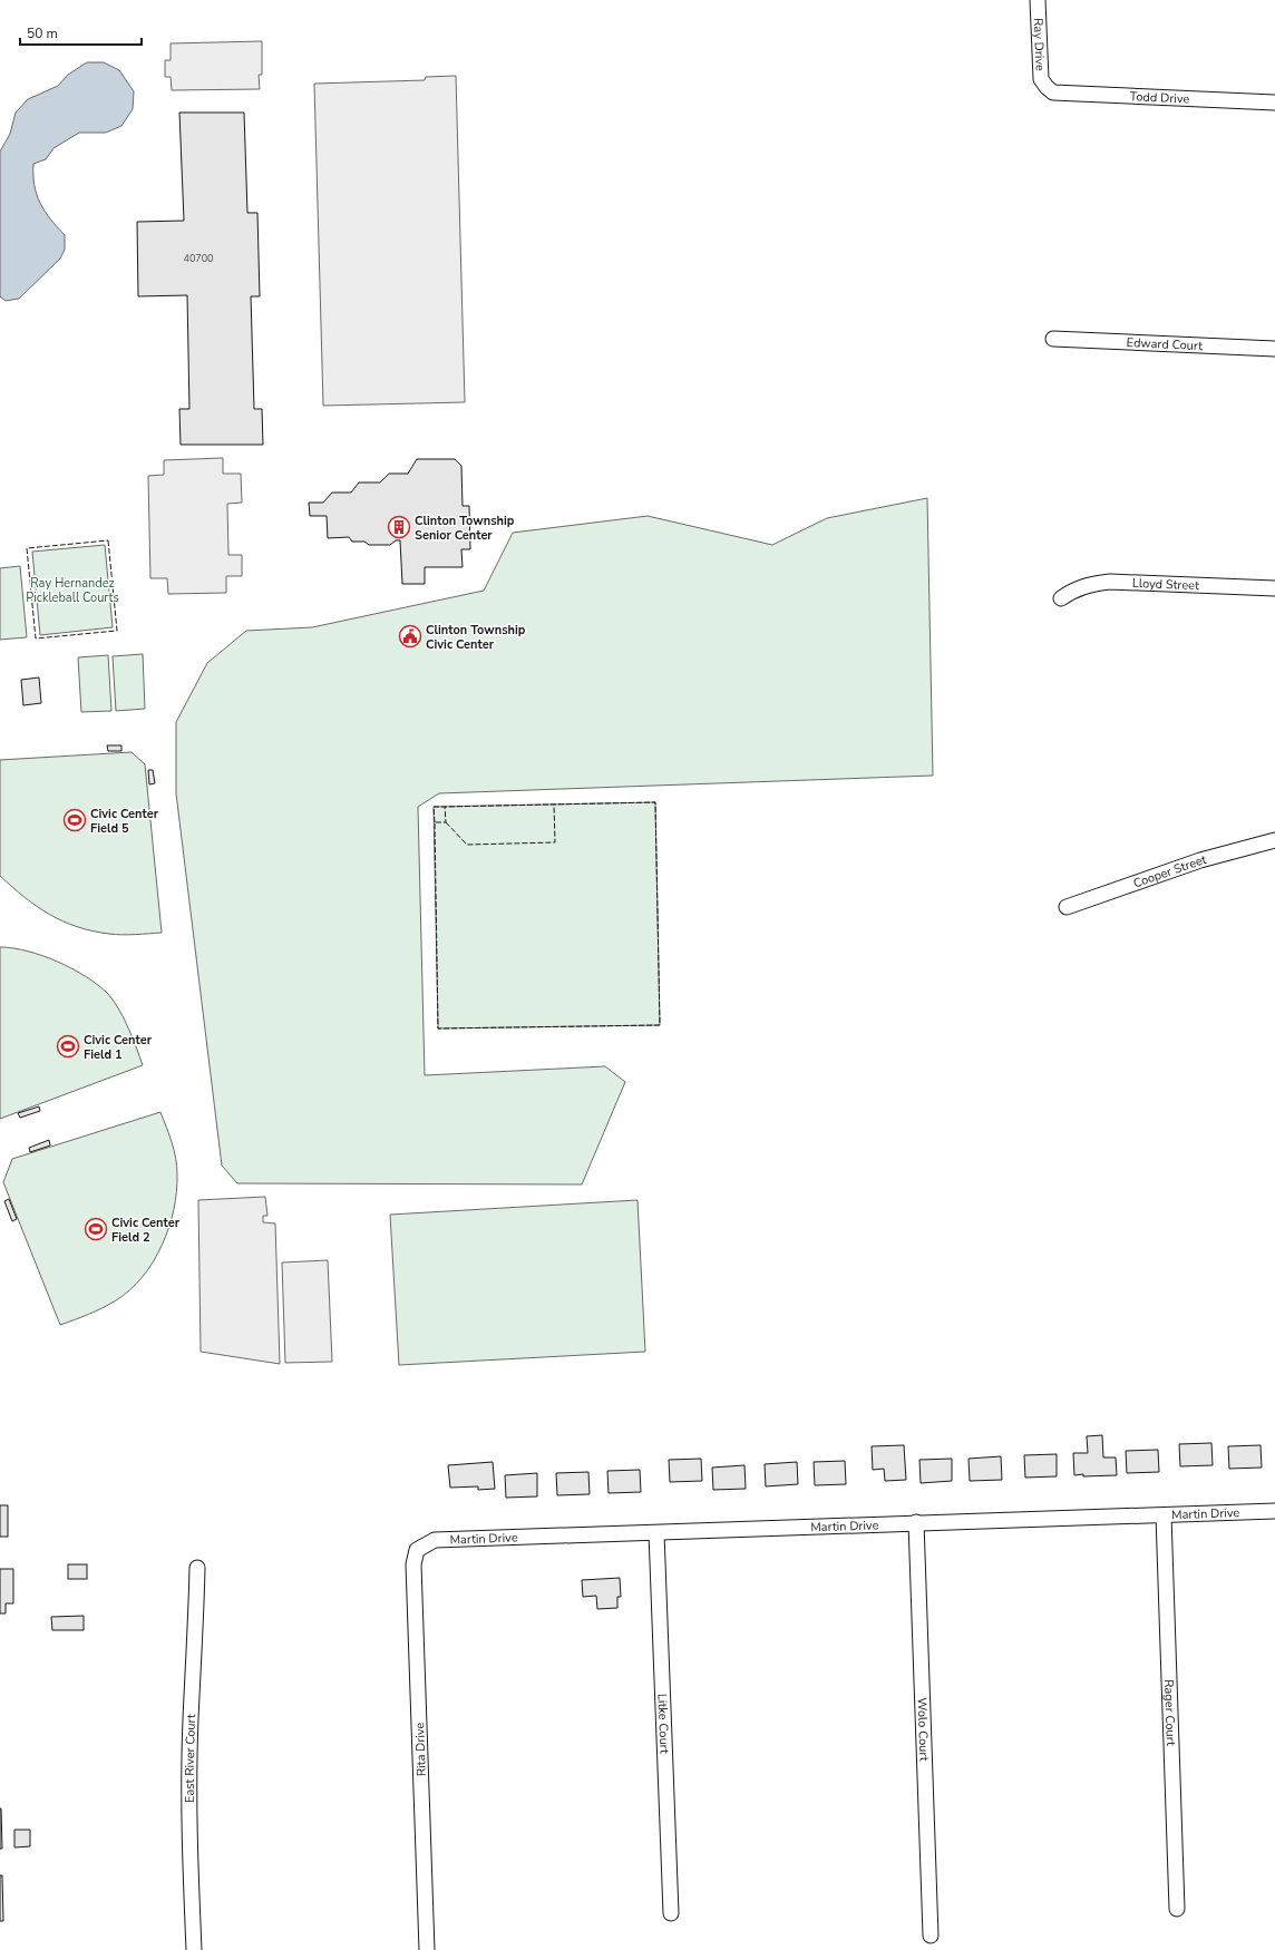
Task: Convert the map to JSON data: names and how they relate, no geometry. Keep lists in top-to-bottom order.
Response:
{
  "streets": {
    "street": [
      "Ray Drive",
      "Todd Drive",
      "Edward Court",
      "Lloyd Street",
      "Cooper Street",
      "Martin Drive",
      "Rager Court",
      "Litke Court",
      "Wolo Court",
      "Rita Drive",
      "East River Court"
    ]
  },
  "crossings": [
    ["Ray Drive", "Todd Drive"],
    ["Martin Drive", "Rager Court"],
    ["Martin Drive", "Litke Court"],
    ["Martin Drive", "Wolo Court"],
    ["Martin Drive", "Rita Drive"]
  ],
  "parks": ["Ray Hernandez Pickleball Courts"],
  "places": {
    "building": ["Clinton Township Senior Center"],
    "public building": ["Clinton Township Civic Center"],
    "sports": ["Civic Center Field 5", "Civic Center Field 1", "Civic Center Field 2"]
  },
  "house_numbers": ["40700"],
  "scale_bar": "50 m"
}
